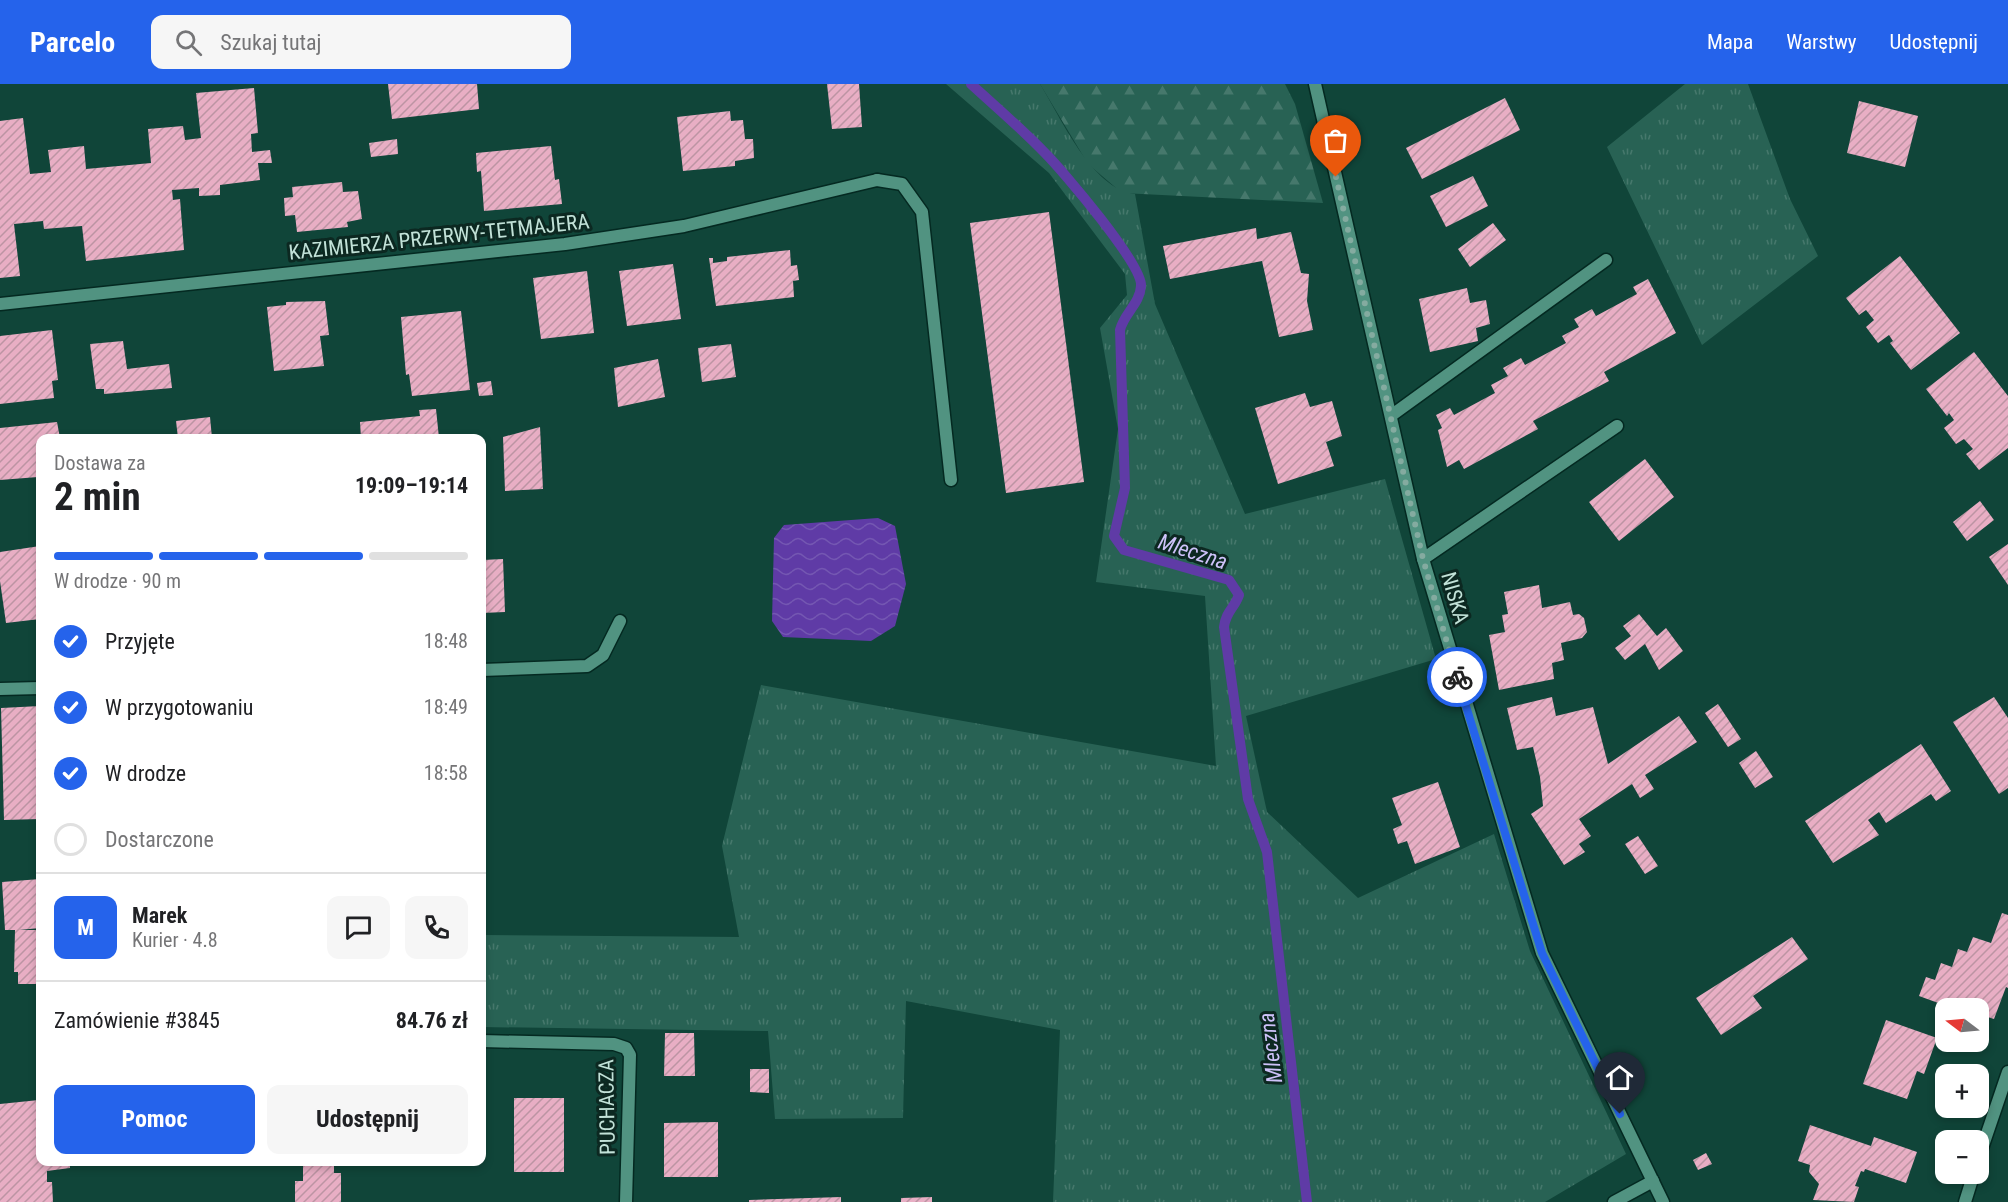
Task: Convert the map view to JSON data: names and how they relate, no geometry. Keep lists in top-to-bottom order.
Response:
{
  "streets": {
    "street": ["KAZIMIERZA PRZERWY-TETMAJERA", "NISKA", "PUCHACZA"]
  },
  "water": ["Mleczna"],
  "north": "left",
  "page": {
    "header": "Parcelo",
    "search": "Szukaj tutaj",
    "nav": ["Mapa", "Warstwy", "Udostępnij"],
    "heading": ["2 min", "Dostawa za", "19:09–19:14"],
    "panel": [
      "Marek",
      "Kurier · 4.8",
      "Zamówienie #3845",
      "84.76 zł"
    ],
    "bar": "W drodze · 90 m",
    "list": [
      ["Przyjęte", "18:48"],
      ["W przygotowaniu", "18:49"],
      ["W drodze", "18:58"],
      "Dostarczone"
    ],
    "round": "M",
    "map_buttons": ["+", "−"],
    "buttons": ["Pomoc", "Udostępnij"]
  }
}
